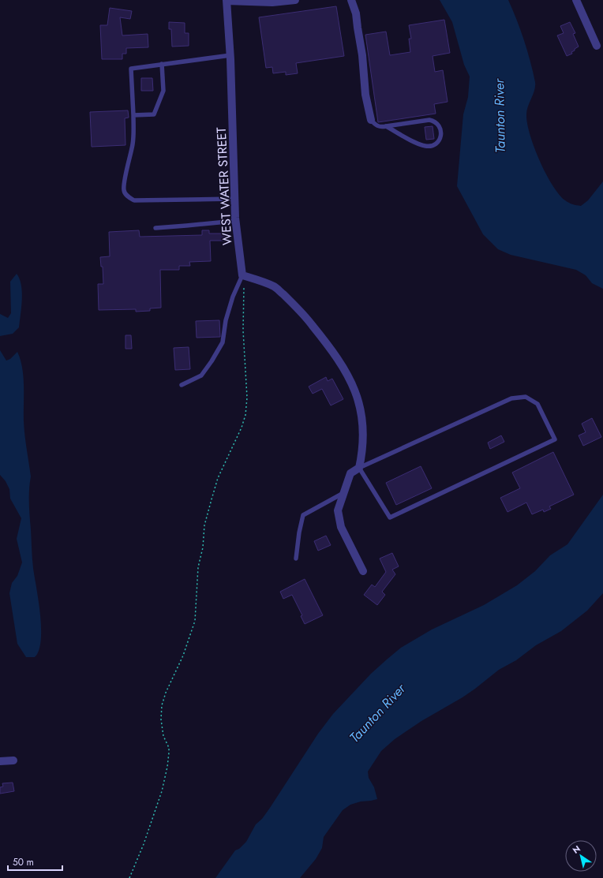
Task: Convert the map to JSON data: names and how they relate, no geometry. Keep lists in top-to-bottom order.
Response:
{
  "streets": {
    "street": ["WEST WATER STREET"]
  },
  "water": ["Taunton River"],
  "scale_bar": "50 m",
  "north": "top left"
}
